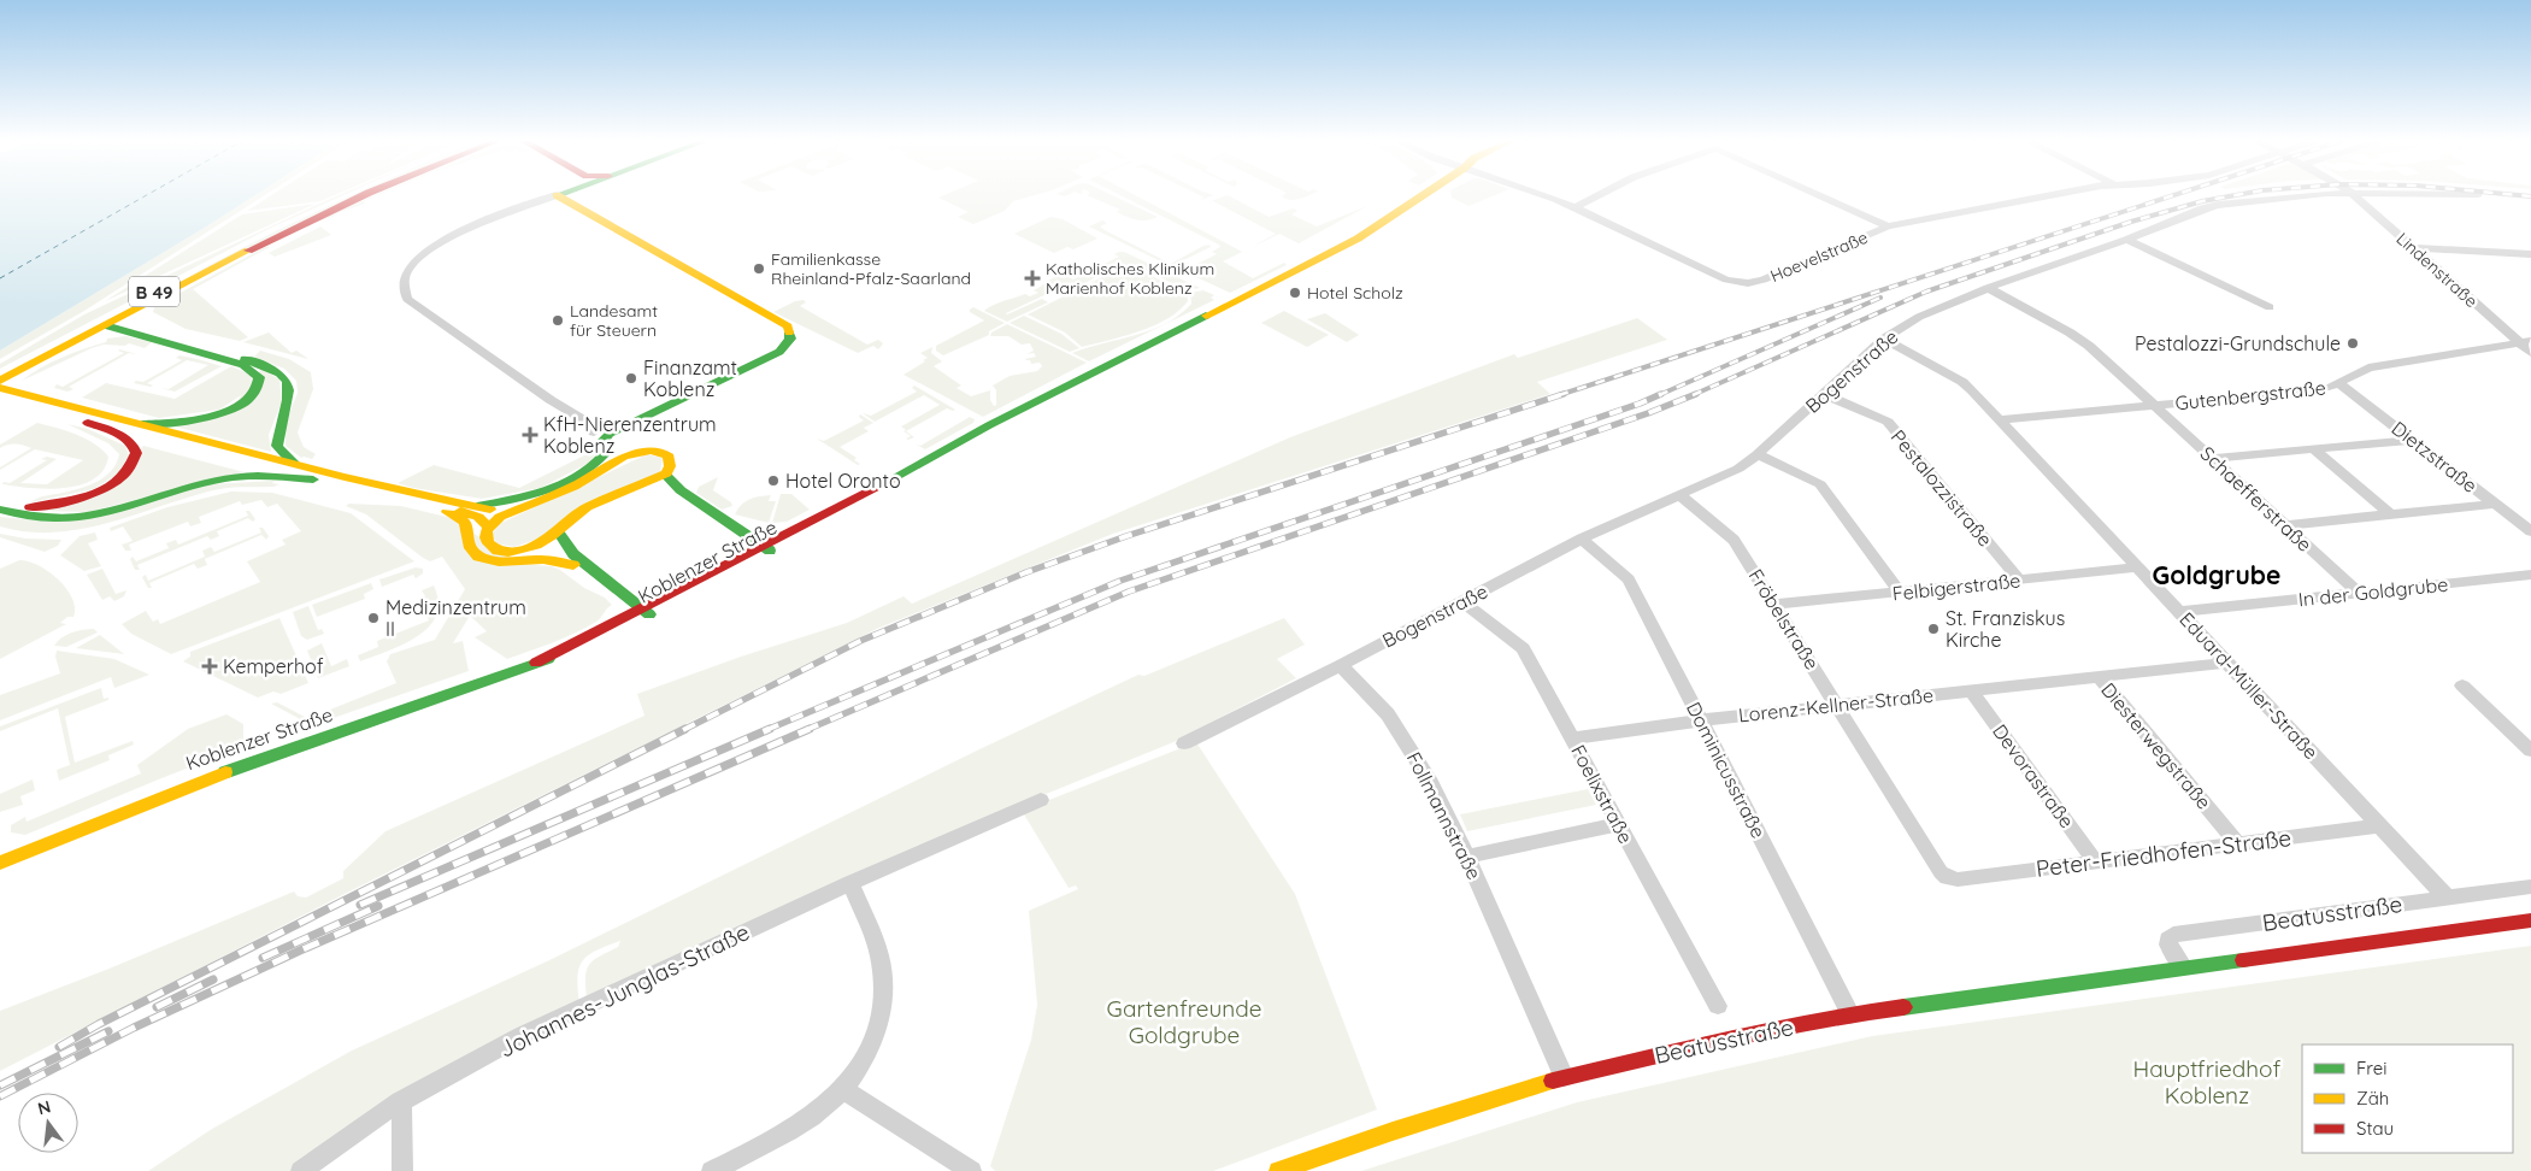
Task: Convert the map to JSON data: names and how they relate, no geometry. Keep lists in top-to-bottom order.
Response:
{
  "streets": {
    "main road": ["B 49", "Koblenzer Straße", "Beatusstraße"],
    "street": [
      "Hoevelstraße",
      "Lindenstraße",
      "Bogenstraße",
      "Gutenbergstraße",
      "Dietzstraße",
      "Pestalozzistraße",
      "Schaefferstraße",
      "Felbigerstraße",
      "In der Goldgrube",
      "Fröbelstraße",
      "Eduard-Müller-Straße",
      "Lorenz-Kellner-Straße",
      "Diesterwegstraße",
      "Dominicusstraße",
      "Devorastraße",
      "Foelixstraße",
      "Follmannstraße",
      "Peter-Friedhofen-Straße",
      "Johannes-Junglas-Straße"
    ]
  },
  "crossings": [
    ["Lindenstraße", "Gutenbergstraße"],
    ["Bogenstraße", "Pestalozzistraße"],
    ["Bogenstraße", "Schaefferstraße"],
    ["Bogenstraße", "Fröbelstraße"],
    ["Bogenstraße", "Eduard-Müller-Straße"],
    ["Bogenstraße", "Dominicusstraße"],
    ["Bogenstraße", "Foelixstraße"],
    ["Bogenstraße", "Follmannstraße"],
    ["Gutenbergstraße", "Dietzstraße"],
    ["Gutenbergstraße", "Schaefferstraße"],
    ["Gutenbergstraße", "Eduard-Müller-Straße"],
    ["Pestalozzistraße", "Felbigerstraße"],
    ["Schaefferstraße", "In der Goldgrube"],
    ["Felbigerstraße", "Fröbelstraße"],
    ["Felbigerstraße", "Eduard-Müller-Straße"],
    ["In der Goldgrube", "Eduard-Müller-Straße"],
    ["Fröbelstraße", "Lorenz-Kellner-Straße"],
    ["Fröbelstraße", "Peter-Friedhofen-Straße"],
    ["Eduard-Müller-Straße", "Lorenz-Kellner-Straße"],
    ["Eduard-Müller-Straße", "Peter-Friedhofen-Straße"],
    ["Eduard-Müller-Straße", "Beatusstraße"],
    ["Lorenz-Kellner-Straße", "Diesterwegstraße"],
    ["Lorenz-Kellner-Straße", "Dominicusstraße"],
    ["Lorenz-Kellner-Straße", "Devorastraße"],
    ["Lorenz-Kellner-Straße", "Foelixstraße"],
    ["Diesterwegstraße", "Peter-Friedhofen-Straße"],
    ["Dominicusstraße", "Beatusstraße"],
    ["Devorastraße", "Peter-Friedhofen-Straße"],
    ["Follmannstraße", "Beatusstraße"]
  ],
  "districts": ["Goldgrube"],
  "parks": ["Gartenfreunde Goldgrube", "Hauptfriedhof Koblenz"],
  "places": {
    "other": [
      "Familienkasse Rheinland-Pfalz-Saarland",
      "Hotel Scholz",
      "Landesamt für Steuern",
      "Pestalozzi-Grundschule",
      "Finanzamt Koblenz",
      "Hotel Oronto",
      "Medizinzentrum II",
      "St. Franziskus Kirche"
    ],
    "health": ["Katholisches Klinikum Marienhof Koblenz", "KfH-Nierenzentrum Koblenz", "Kemperhof"]
  },
  "legend": ["Frei", "Zäh", "Stau"],
  "north": "top"
}
